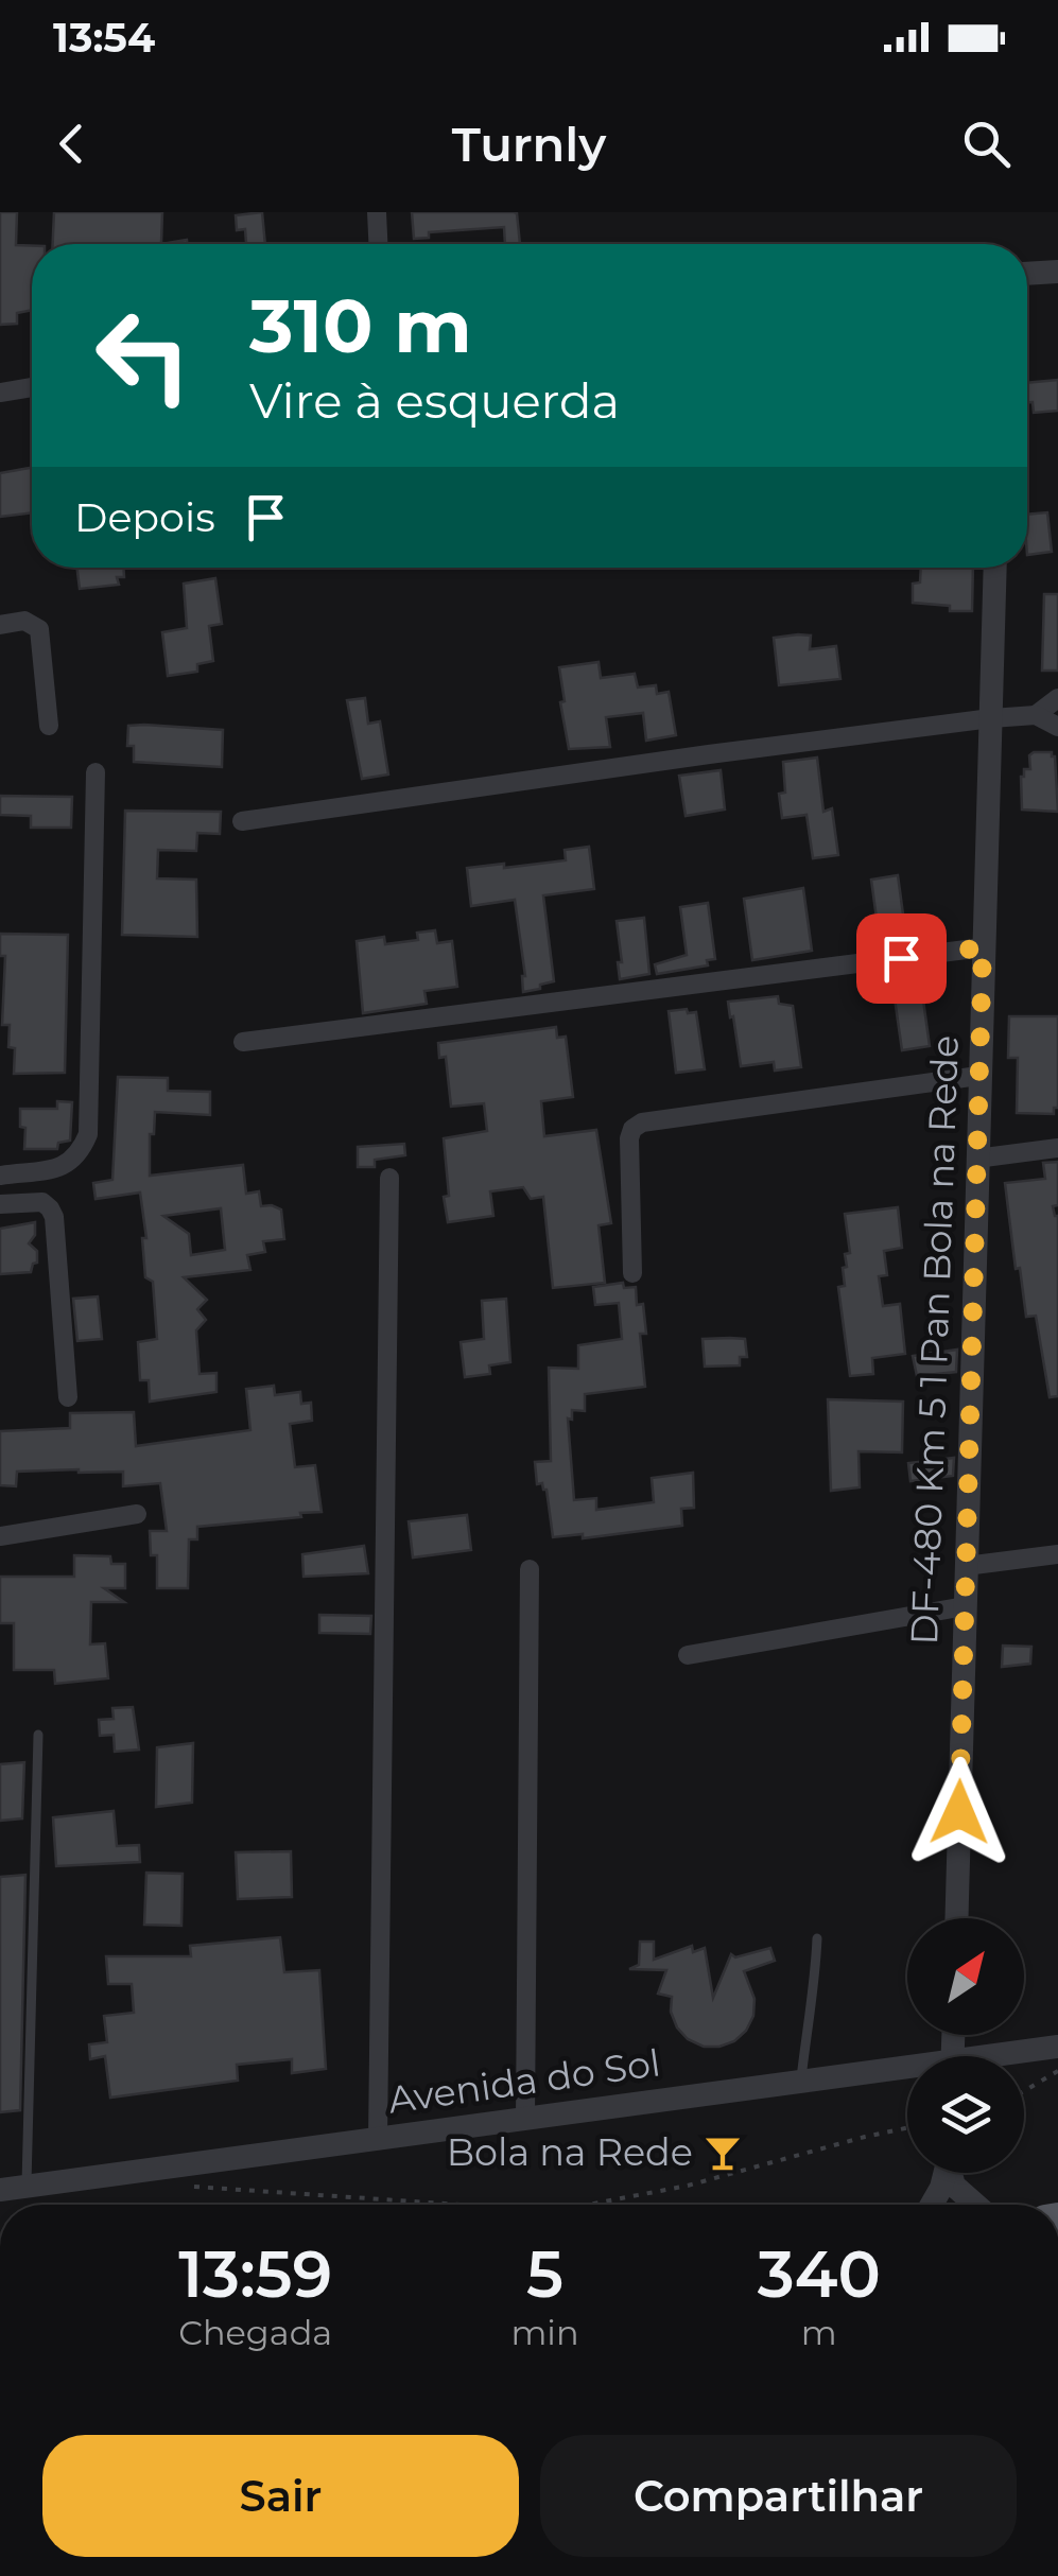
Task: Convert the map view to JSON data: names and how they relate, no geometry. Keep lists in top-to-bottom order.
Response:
{
  "streets": {
    "street": ["DF-480 Km 5 1 Pan Bola na Rede", "Avenida do Sol"]
  },
  "places": {
    "bar": ["Bola na Rede"]
  },
  "north": "top right",
  "page": {
    "status": "13:54",
    "header": "Turnly",
    "turn": ["310 m", "Vire à esquerda"],
    "then": "Depois",
    "eta": [
      "13:59",
      "Chegada",
      "5",
      "min",
      "340",
      "m"
    ],
    "buttons": ["Sair", "Compartilhar"]
  }
}
